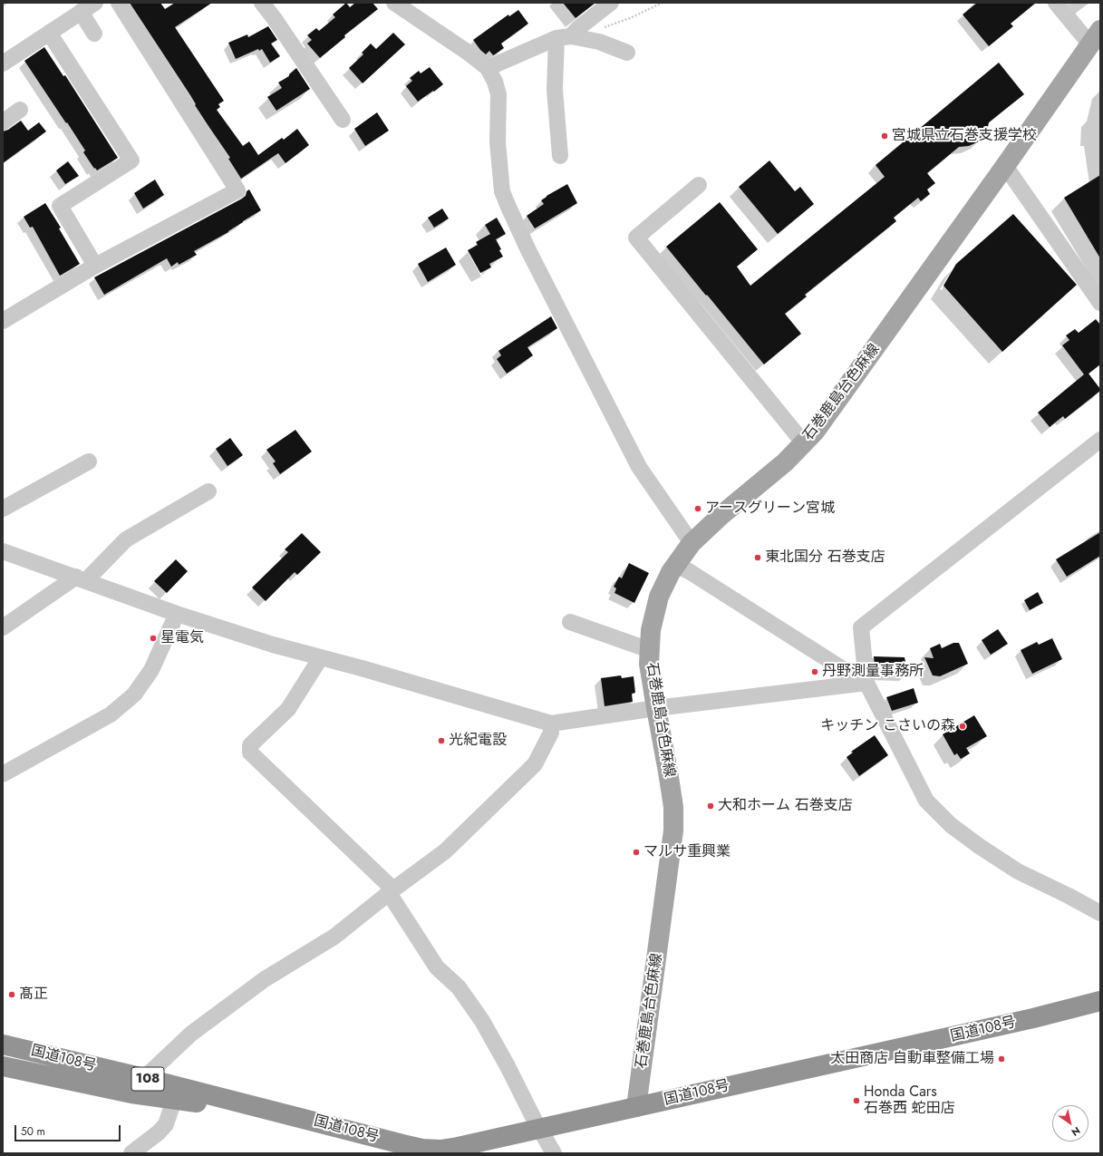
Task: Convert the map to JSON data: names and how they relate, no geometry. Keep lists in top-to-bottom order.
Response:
{
  "streets": {
    "highway": ["国道108号", "108"],
    "main road": ["石巻鹿島台色麻線"]
  },
  "crossings": [
    ["石巻鹿島台色麻線", "国道108号"]
  ],
  "places": [
    "宮城県立石巻支援学校",
    "アースグリーン宮城",
    "東北国分 石巻支店",
    "星電気",
    "丹野測量事務所",
    "キッチン こさいの森",
    "光紀電設",
    "大和ホーム 石巻支店",
    "マルサ重興業",
    "髙正",
    "太田商店 自動車整備工場",
    "Honda Cars 石巻西 蛇田店"
  ],
  "scale_bar": "50 m",
  "north": "bottom right"
}
